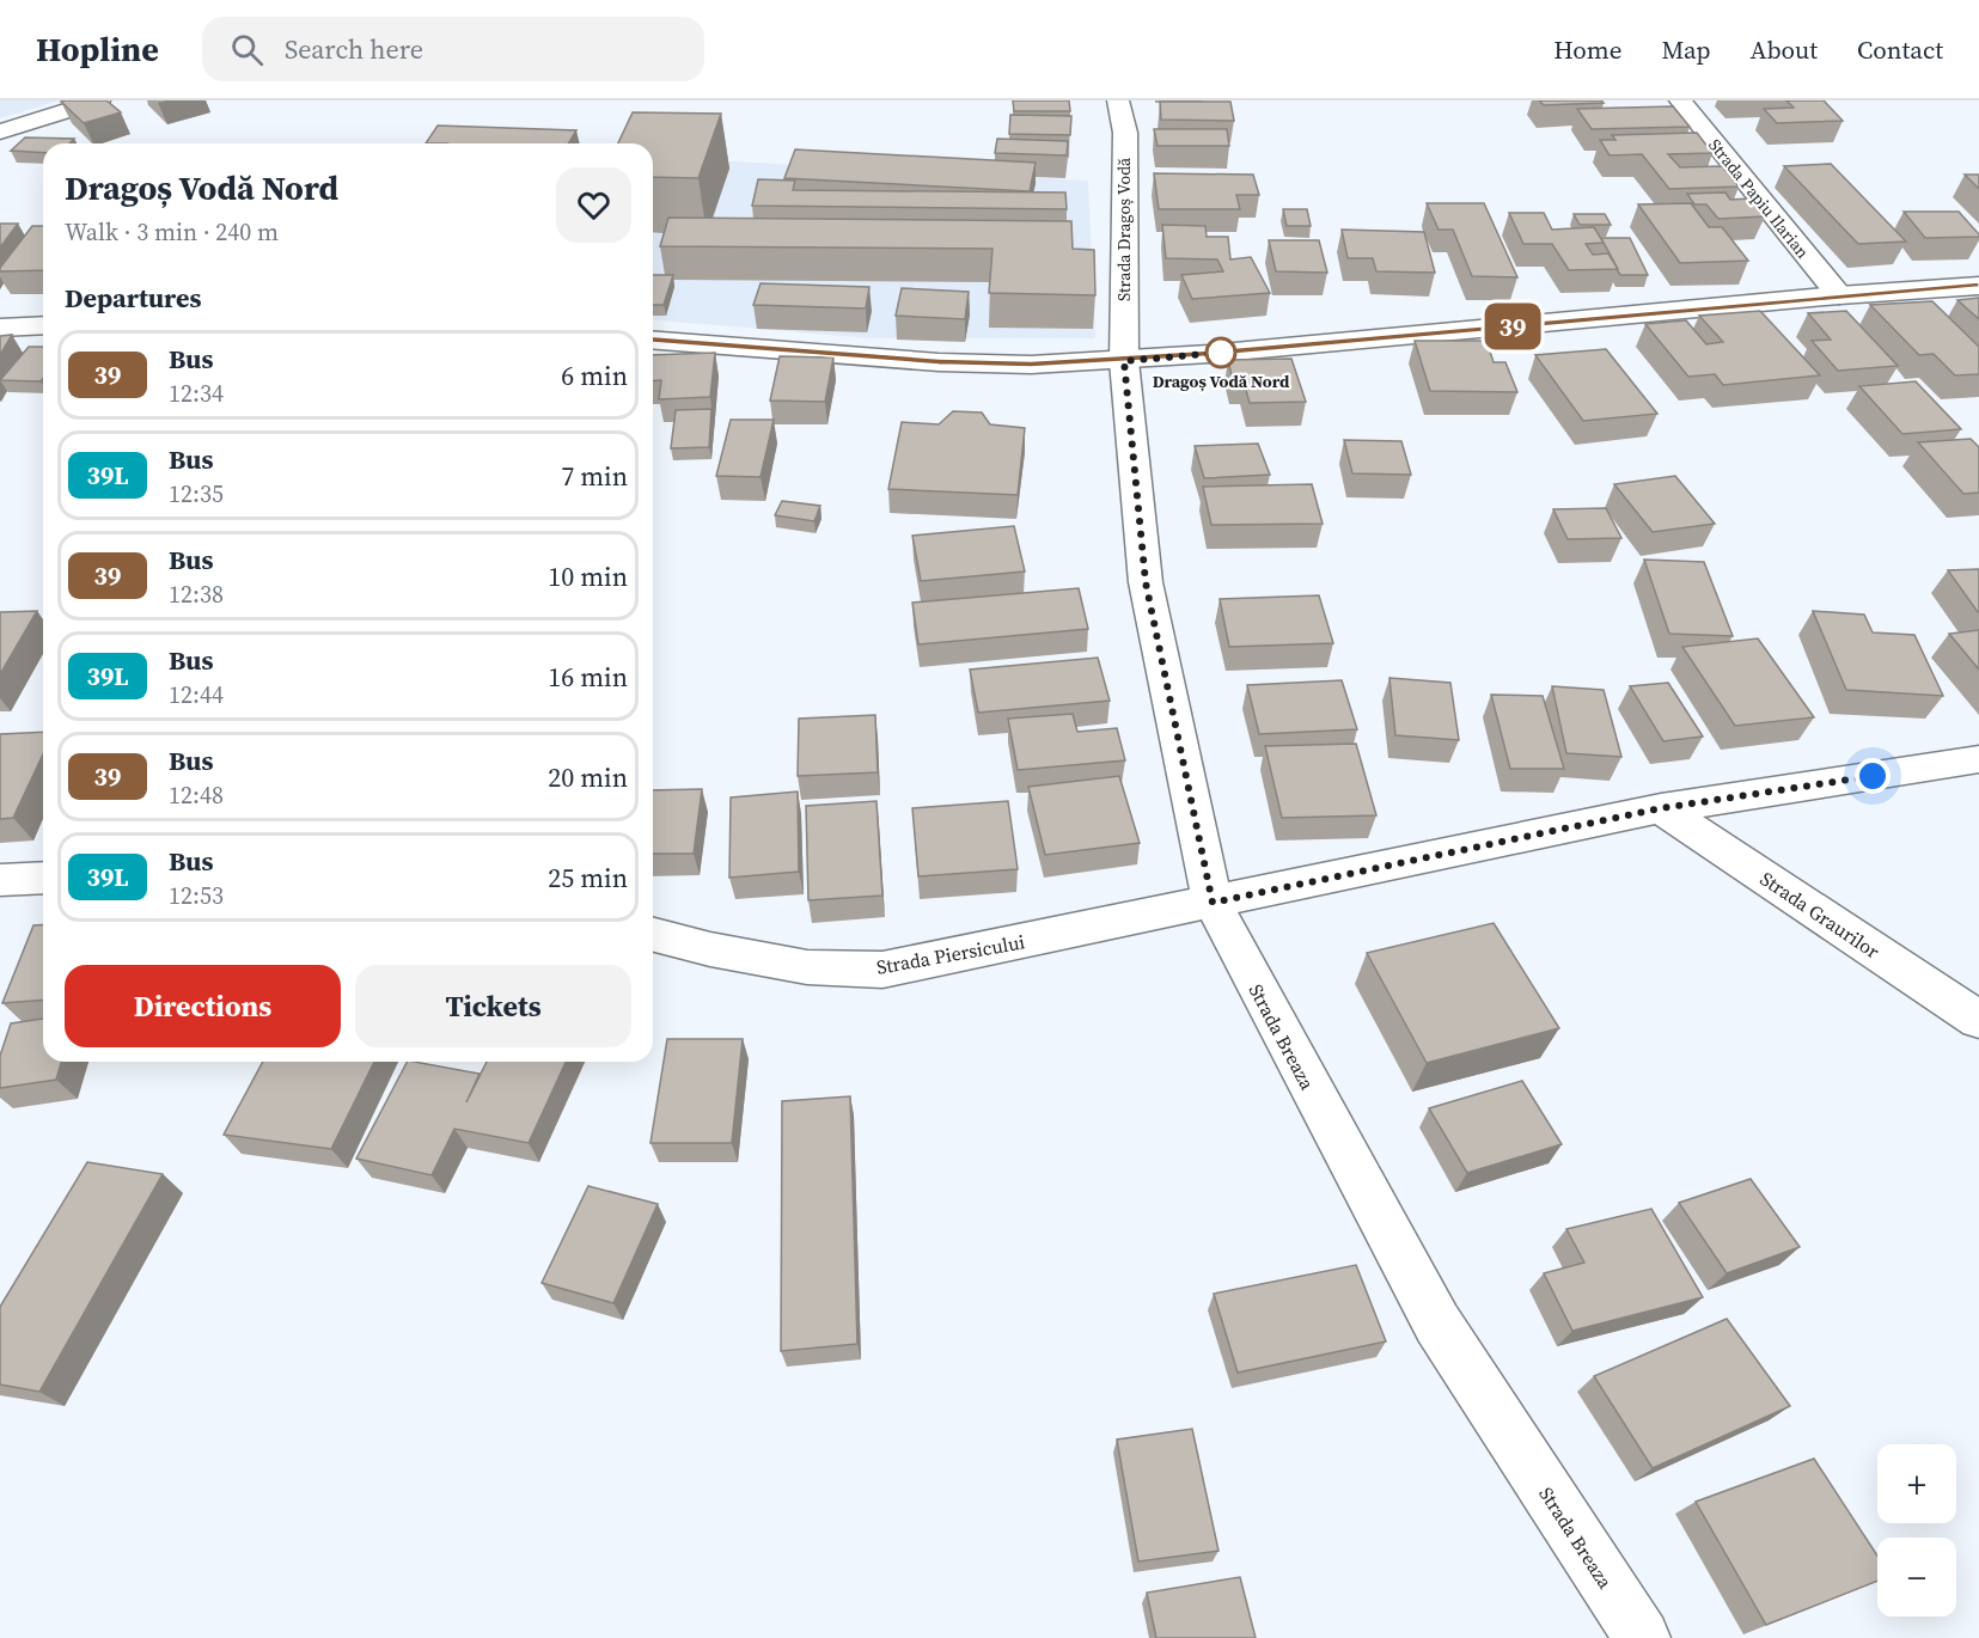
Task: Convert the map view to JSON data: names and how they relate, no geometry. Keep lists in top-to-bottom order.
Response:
{
  "streets": {
    "street": [
      "Strada Papiu Ilarian",
      "Strada Dragoș Vodă",
      "Strada Graurilor",
      "Strada Piersicului",
      "Strada Breaza"
    ]
  },
  "crossings": [
    ["Strada Dragoș Vodă", "Strada Breaza"],
    ["Strada Graurilor", "Strada Piersicului"],
    ["Strada Piersicului", "Strada Breaza"]
  ],
  "places": ["Dragoș Vodă Nord"],
  "lines": ["bus line 39"],
  "page": {
    "header": "Hopline",
    "search": "Search here",
    "nav": [
      "Home",
      "Map",
      "About",
      "Contact"
    ],
    "on_map": "39",
    "heading": [
      ["Dragoș Vodă Nord", "Walk · 3 min · 240 m"],
      "Departures"
    ],
    "list": [
      {
        "mark": "39",
        "name": "Bus",
        "note": "12:34",
        "value": "6 min"
      },
      {
        "mark": "39L",
        "name": "Bus",
        "note": "12:35",
        "value": "7 min"
      },
      {
        "mark": "39",
        "name": "Bus",
        "note": "12:38",
        "value": "10 min"
      },
      {
        "mark": "39L",
        "name": "Bus",
        "note": "12:44",
        "value": "16 min"
      },
      {
        "mark": "39",
        "name": "Bus",
        "note": "12:48",
        "value": "20 min"
      },
      {
        "mark": "39L",
        "name": "Bus",
        "note": "12:53",
        "value": "25 min"
      }
    ],
    "buttons": ["Directions", "Tickets"],
    "map_buttons": ["+", "−"]
  }
}
